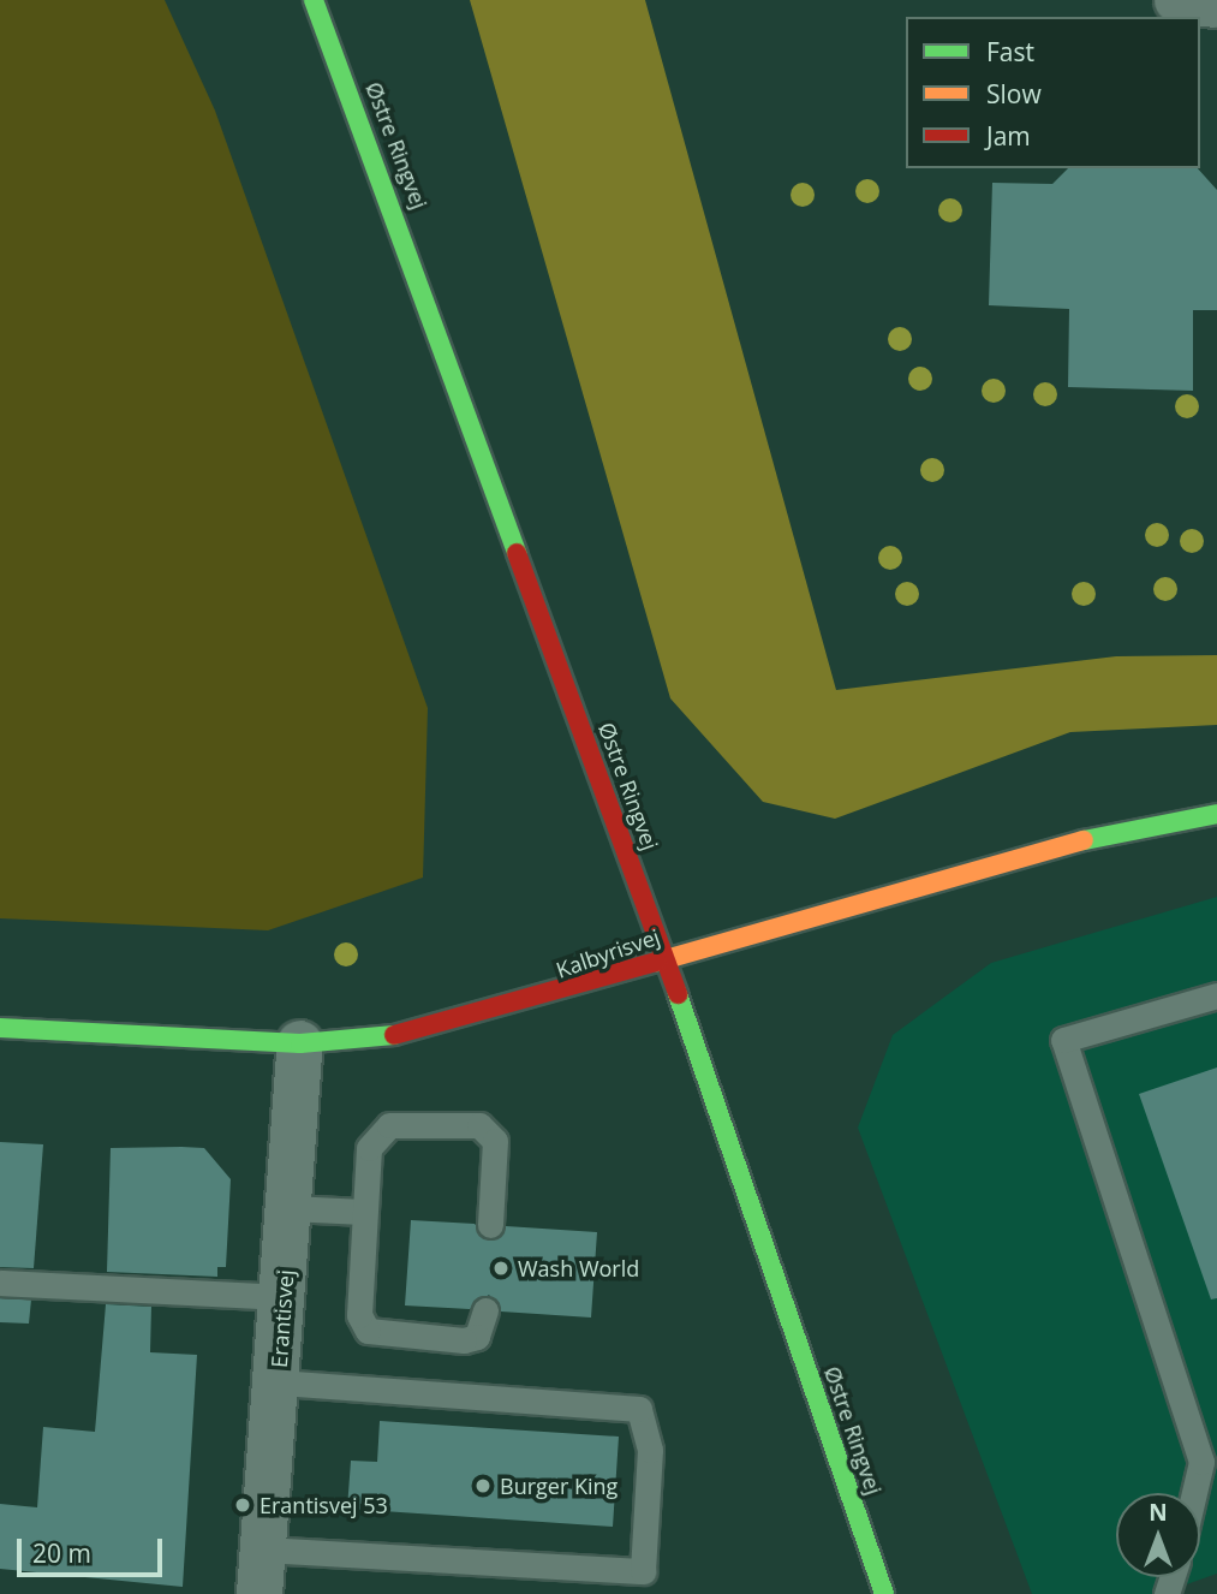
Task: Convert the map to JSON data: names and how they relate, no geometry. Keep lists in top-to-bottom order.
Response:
{
  "streets": {
    "street": ["Østre Ringvej", "Kalbyrisvej", "Erantisvej"]
  },
  "crossings": [
    ["Østre Ringvej", "Kalbyrisvej"],
    ["Kalbyrisvej", "Erantisvej"]
  ],
  "places": ["Wash World", "Burger King", "Erantisvej 53"],
  "legend": ["Fast", "Slow", "Jam"],
  "scale_bar": "20 m",
  "north": "top"
}
